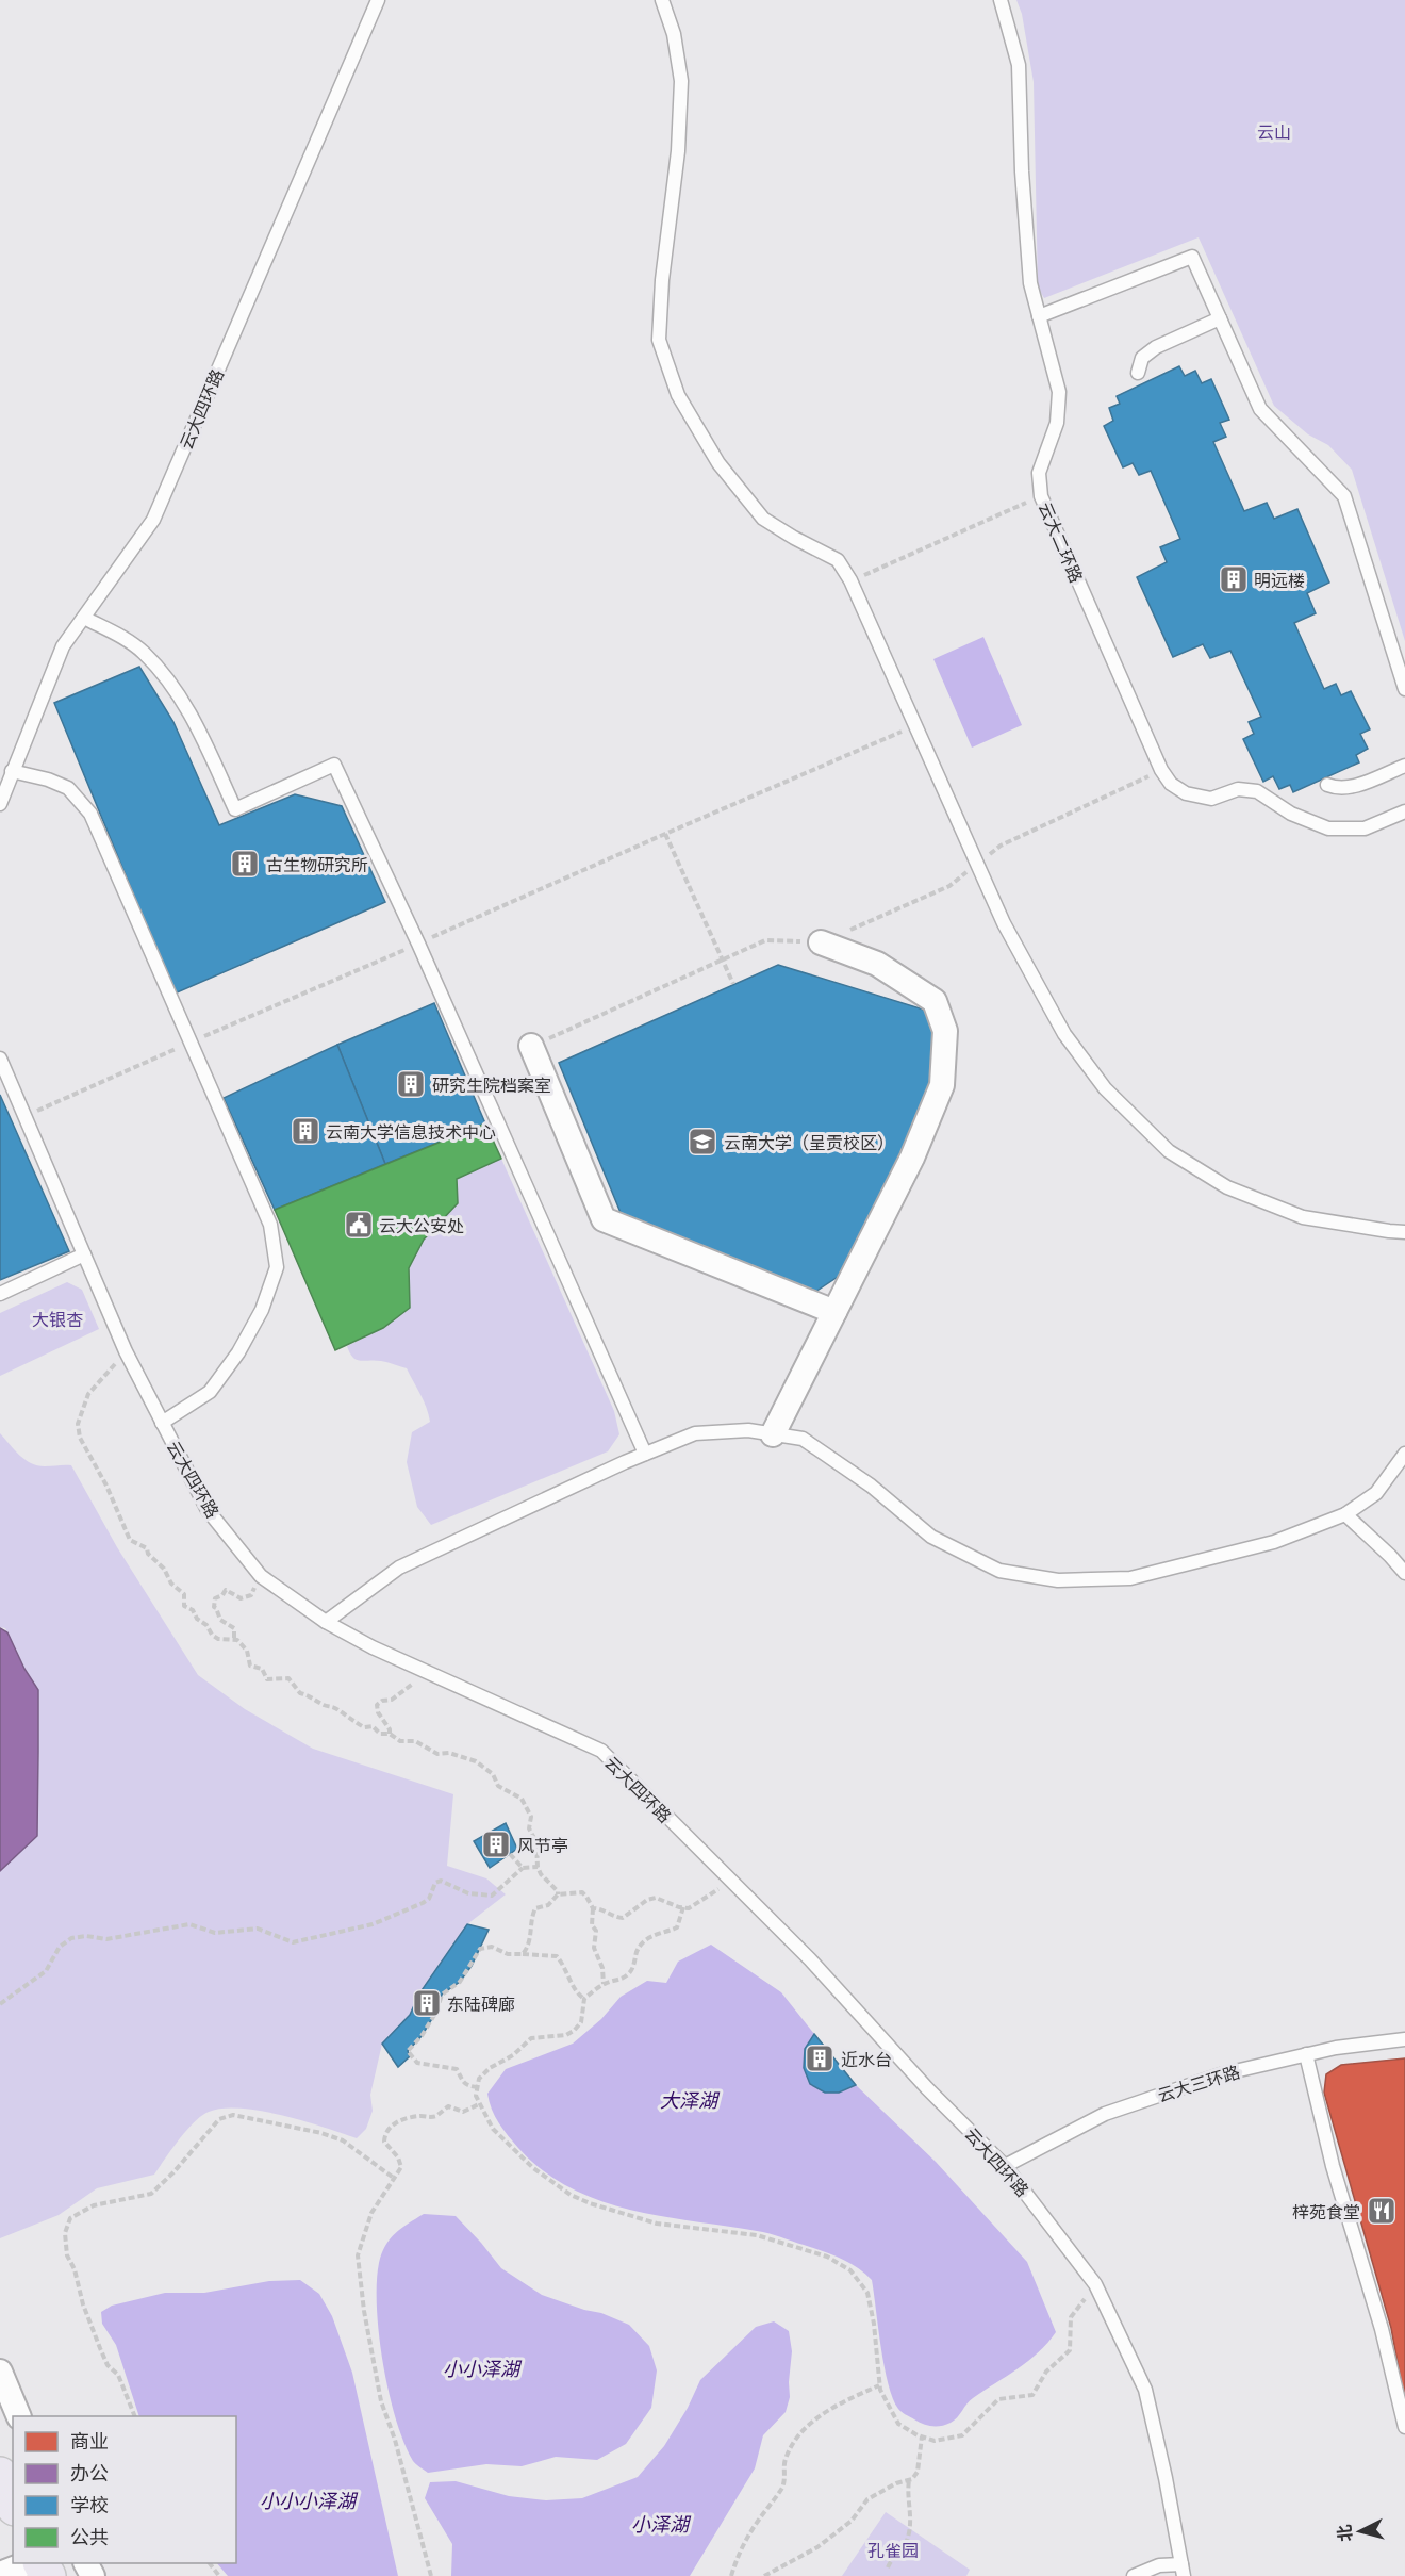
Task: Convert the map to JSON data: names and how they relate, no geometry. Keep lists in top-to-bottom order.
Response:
{
  "streets": {
    "lane": ["云大四环路", "云大二环路", "云大三环路"]
  },
  "crossings": [
    ["云大四环路", "云大三环路"]
  ],
  "water": [
    "大泽湖",
    "小小泽湖",
    "小小小泽湖",
    "小泽湖"
  ],
  "parks": ["云山", "大银杏", "孔雀园"],
  "places": {
    "building": [
      "明远楼",
      "古生物研究所",
      "研究生院档案室",
      "云南大学信息技术中心",
      "风节亭",
      "东陆碑廊",
      "近水台"
    ],
    "school or university": ["云南大学（呈贡校区）"],
    "public building": ["云大公安处"],
    "restaurant": ["梓苑食堂"]
  },
  "legend": [
    "商业",
    "办公",
    "学校",
    "公共"
  ],
  "north": "left"
}
